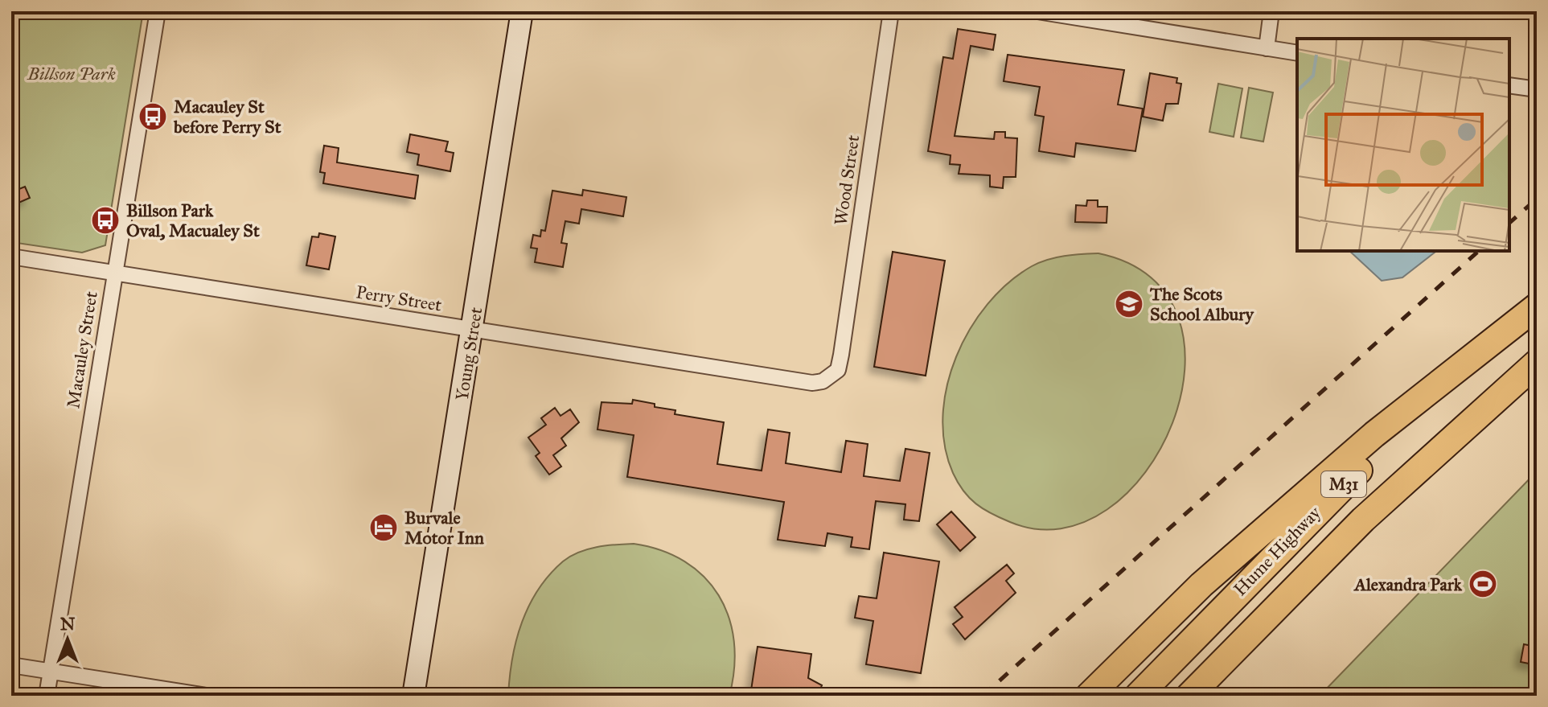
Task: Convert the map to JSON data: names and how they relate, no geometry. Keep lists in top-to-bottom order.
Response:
{
  "streets": {
    "highway": ["M31", "Hume Highway"],
    "main road": ["Young Street"],
    "street": ["Wood Street", "Perry Street", "Macauley Street"]
  },
  "crossings": [
    ["Wood Street", "Perry Street"],
    ["Perry Street", "Macauley Street"],
    ["Perry Street", "Young Street"]
  ],
  "parks": ["Billson Park"],
  "places": {
    "bus stop": ["Macauley St before Perry St", "Billson Park Oval, Macualey St"],
    "school or university": ["The Scots School Albury"],
    "hotel": ["Burvale Motor Inn"],
    "sports": ["Alexandra Park"]
  },
  "north": "top"
}
